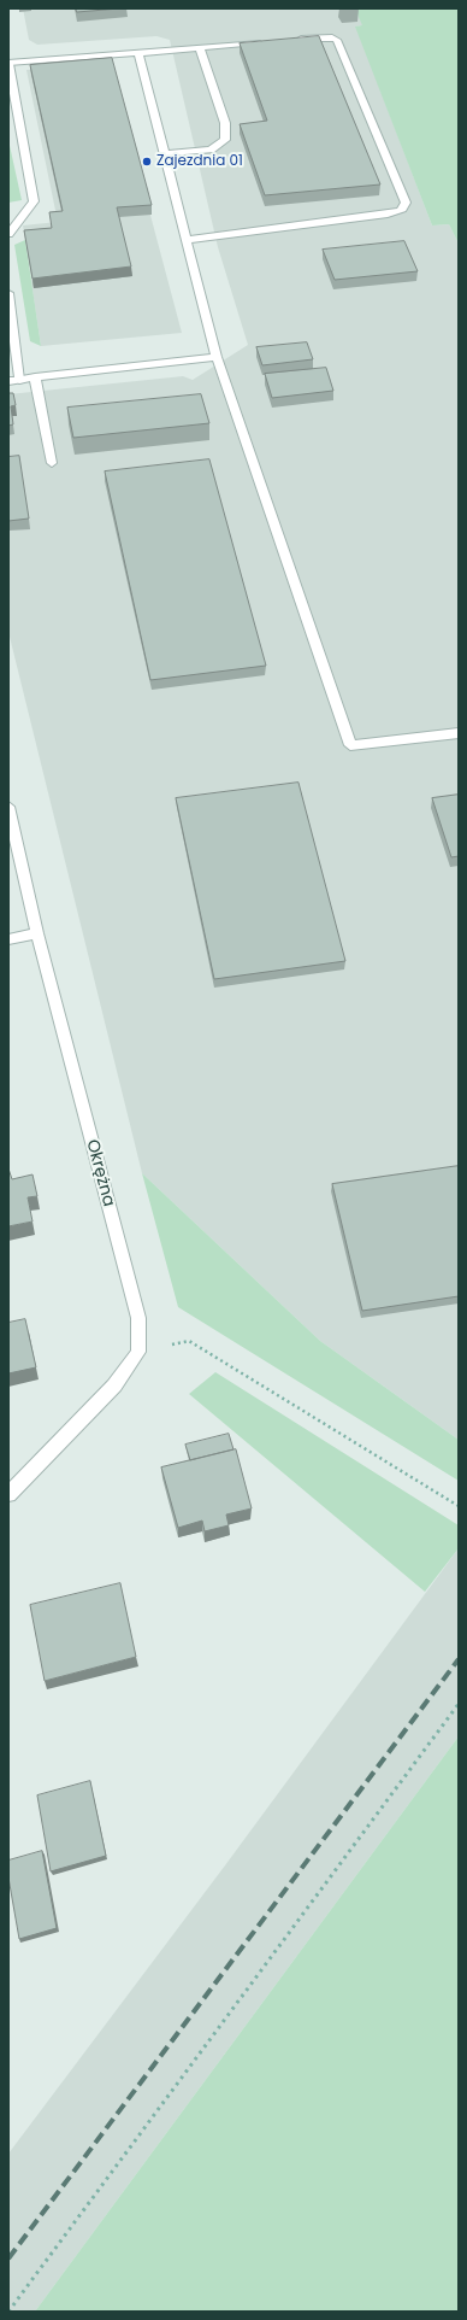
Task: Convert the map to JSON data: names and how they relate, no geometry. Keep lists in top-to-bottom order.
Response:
{
  "streets": {
    "street": ["Okrężna"]
  },
  "places": ["Zajezdnia 01"]
}
